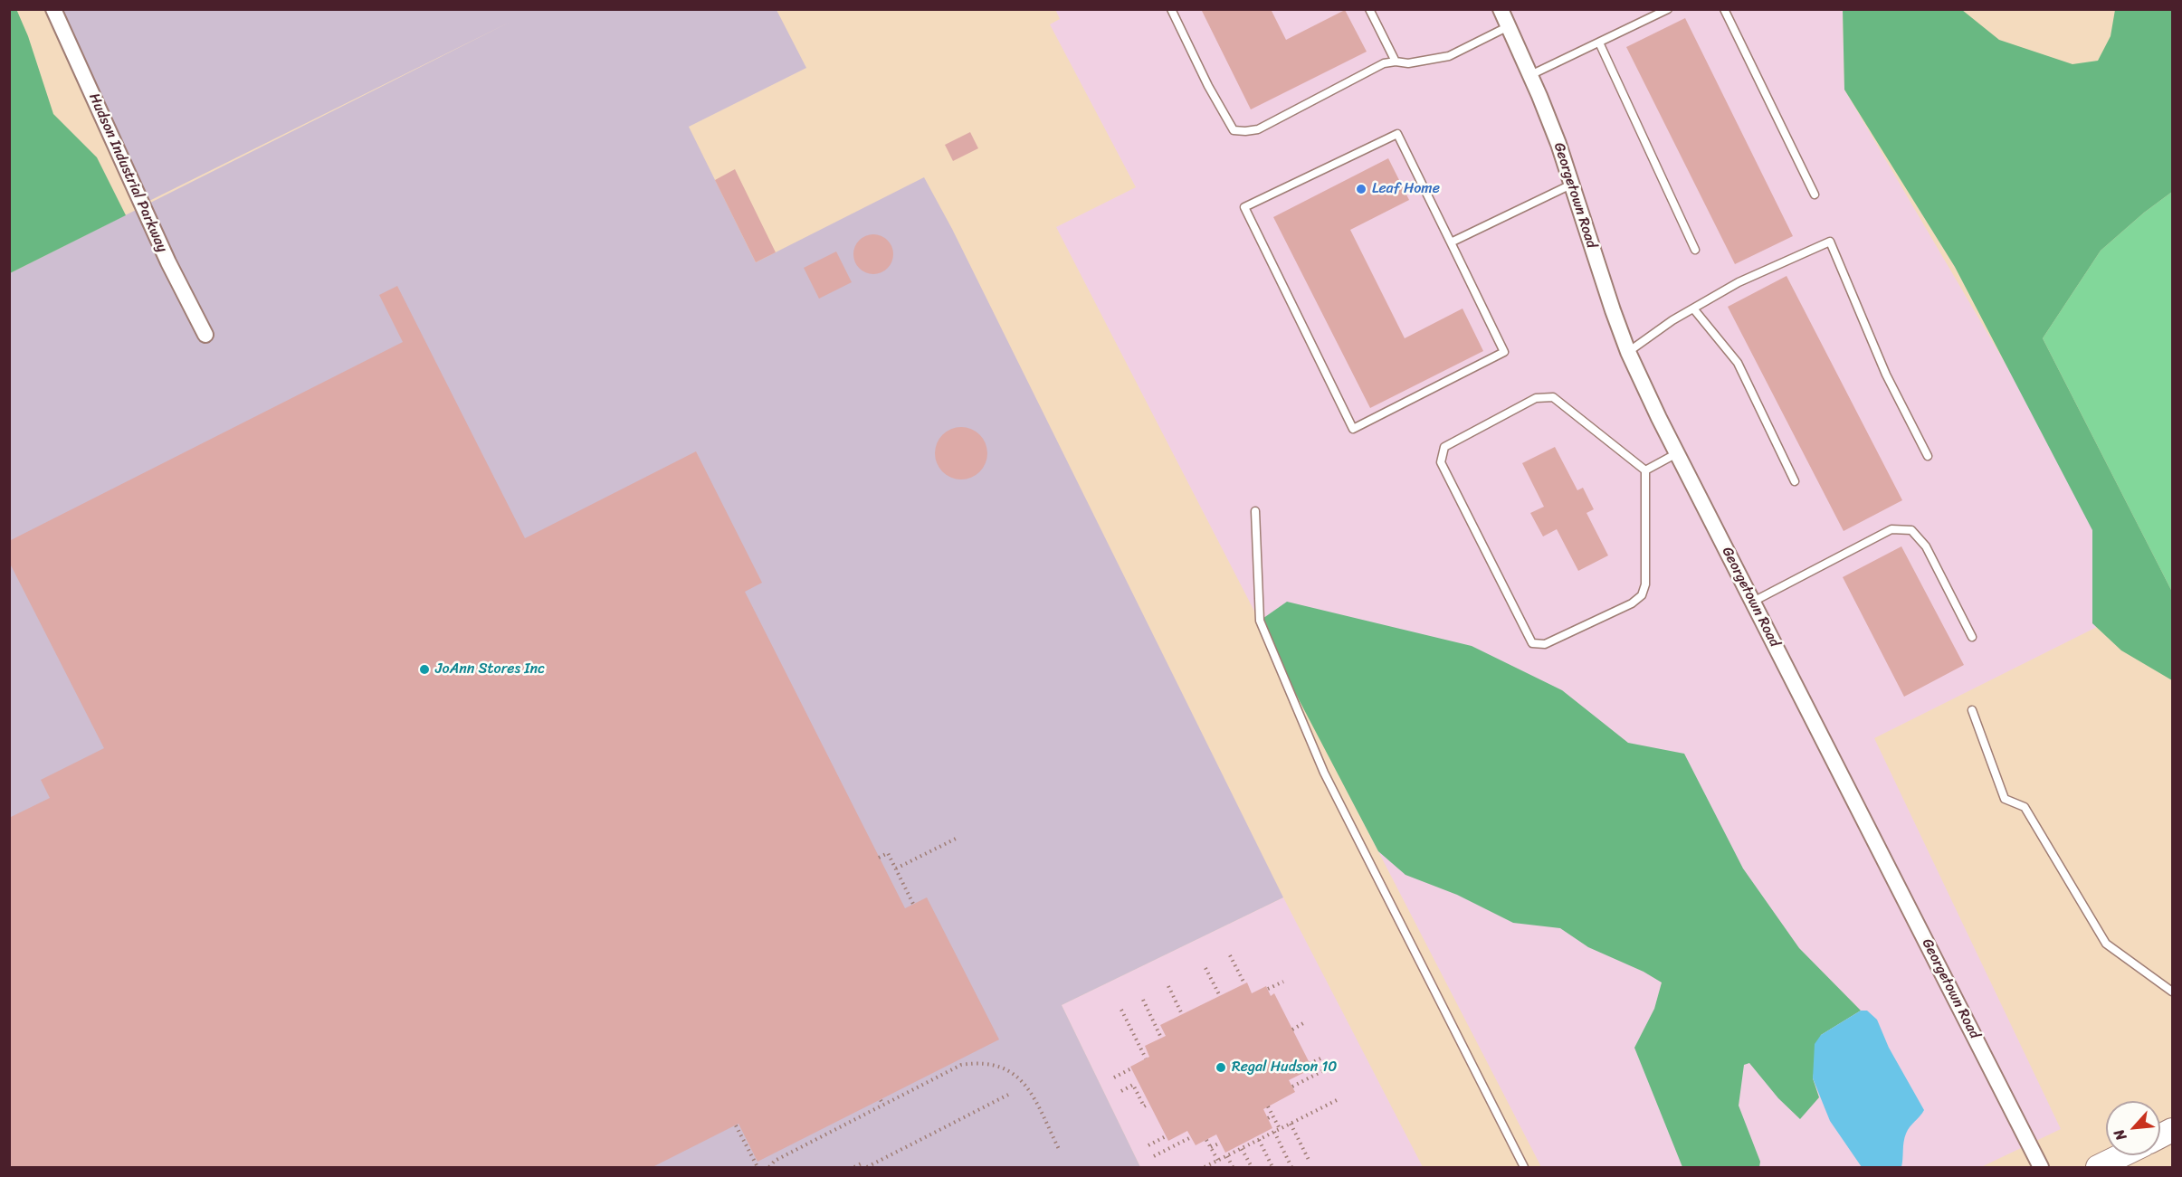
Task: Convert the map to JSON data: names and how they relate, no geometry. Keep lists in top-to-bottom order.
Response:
{
  "streets": {
    "street": ["Hudson Industrial Parkway", "Georgetown Road"]
  },
  "places": ["Leaf Home", "JoAnn Stores Inc", "Regal Hudson 10"],
  "north": "bottom left"
}
